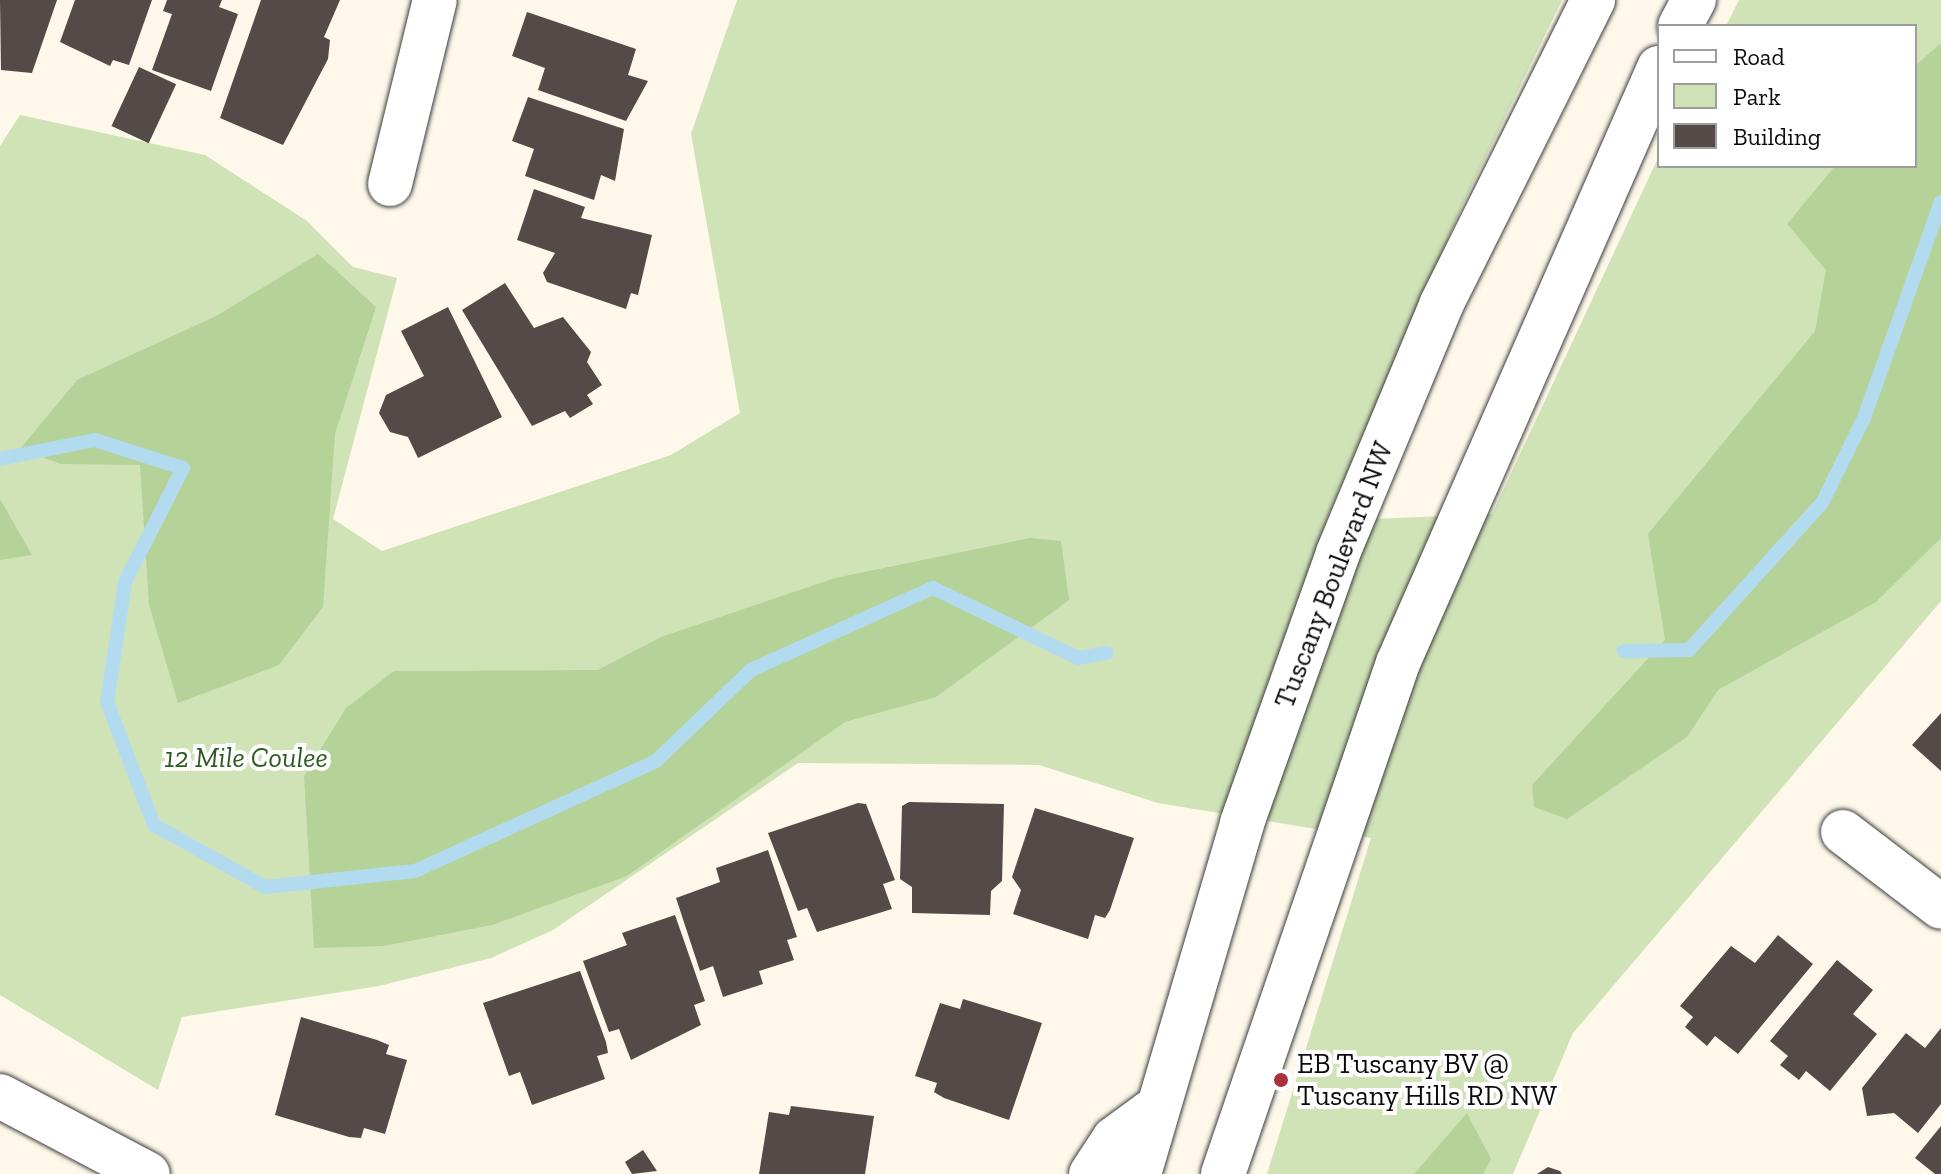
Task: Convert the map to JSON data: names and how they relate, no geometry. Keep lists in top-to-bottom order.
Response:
{
  "streets": {
    "street": ["Tuscany Boulevard NW"]
  },
  "parks": ["12 Mile Coulee"],
  "places": ["EB Tuscany BV @ Tuscany Hills RD NW"],
  "legend": ["Road", "Park", "Building"]
}
